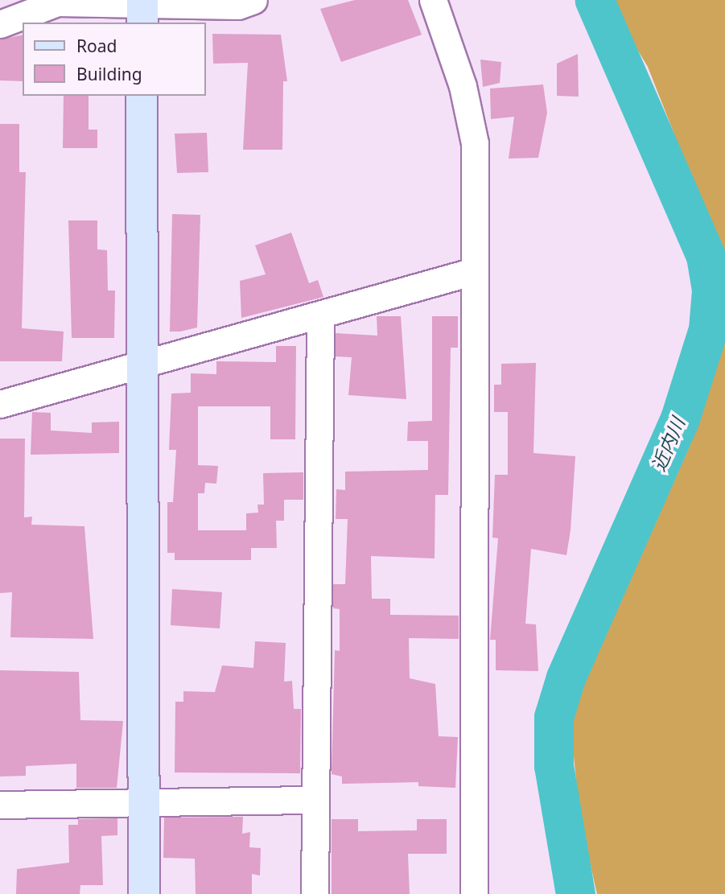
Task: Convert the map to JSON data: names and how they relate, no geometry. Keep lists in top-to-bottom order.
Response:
{
  "water": ["近内川"],
  "legend": ["Road", "Building"]
}
